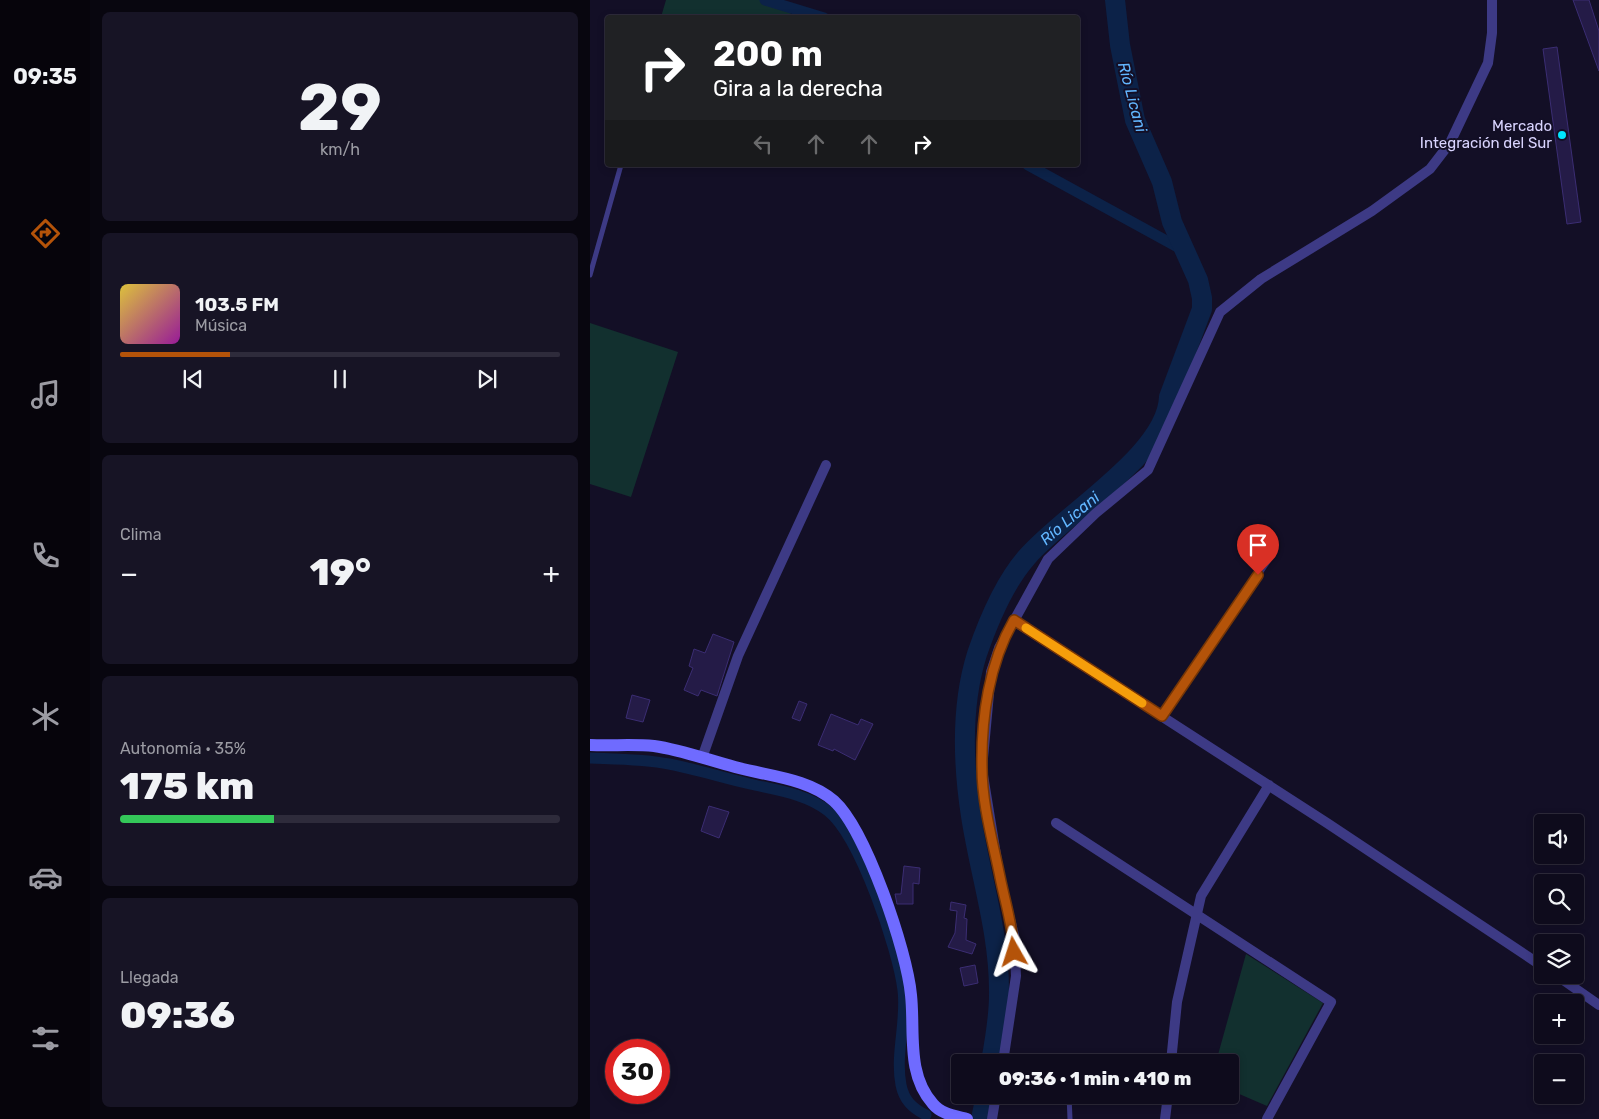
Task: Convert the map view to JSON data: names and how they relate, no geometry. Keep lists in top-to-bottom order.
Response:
{
  "water": ["Río Licani"],
  "places": ["Mercado Integración del Sur"],
  "page": {
    "tabs": "09:35",
    "tile": [
      ["29", "km/h"],
      "Clima",
      ["Autonomía · 35%", "175 km"],
      ["Llegada", "09:36"]
    ],
    "turn": ["200 m", "Gira a la derecha"],
    "song": ["103.5 FM", "Música"],
    "heat": ["−", "19°", "+"],
    "map_buttons": ["+", "−"],
    "limit": "30",
    "trip": "09:36 · 1 min · 410 m"
  }
}
